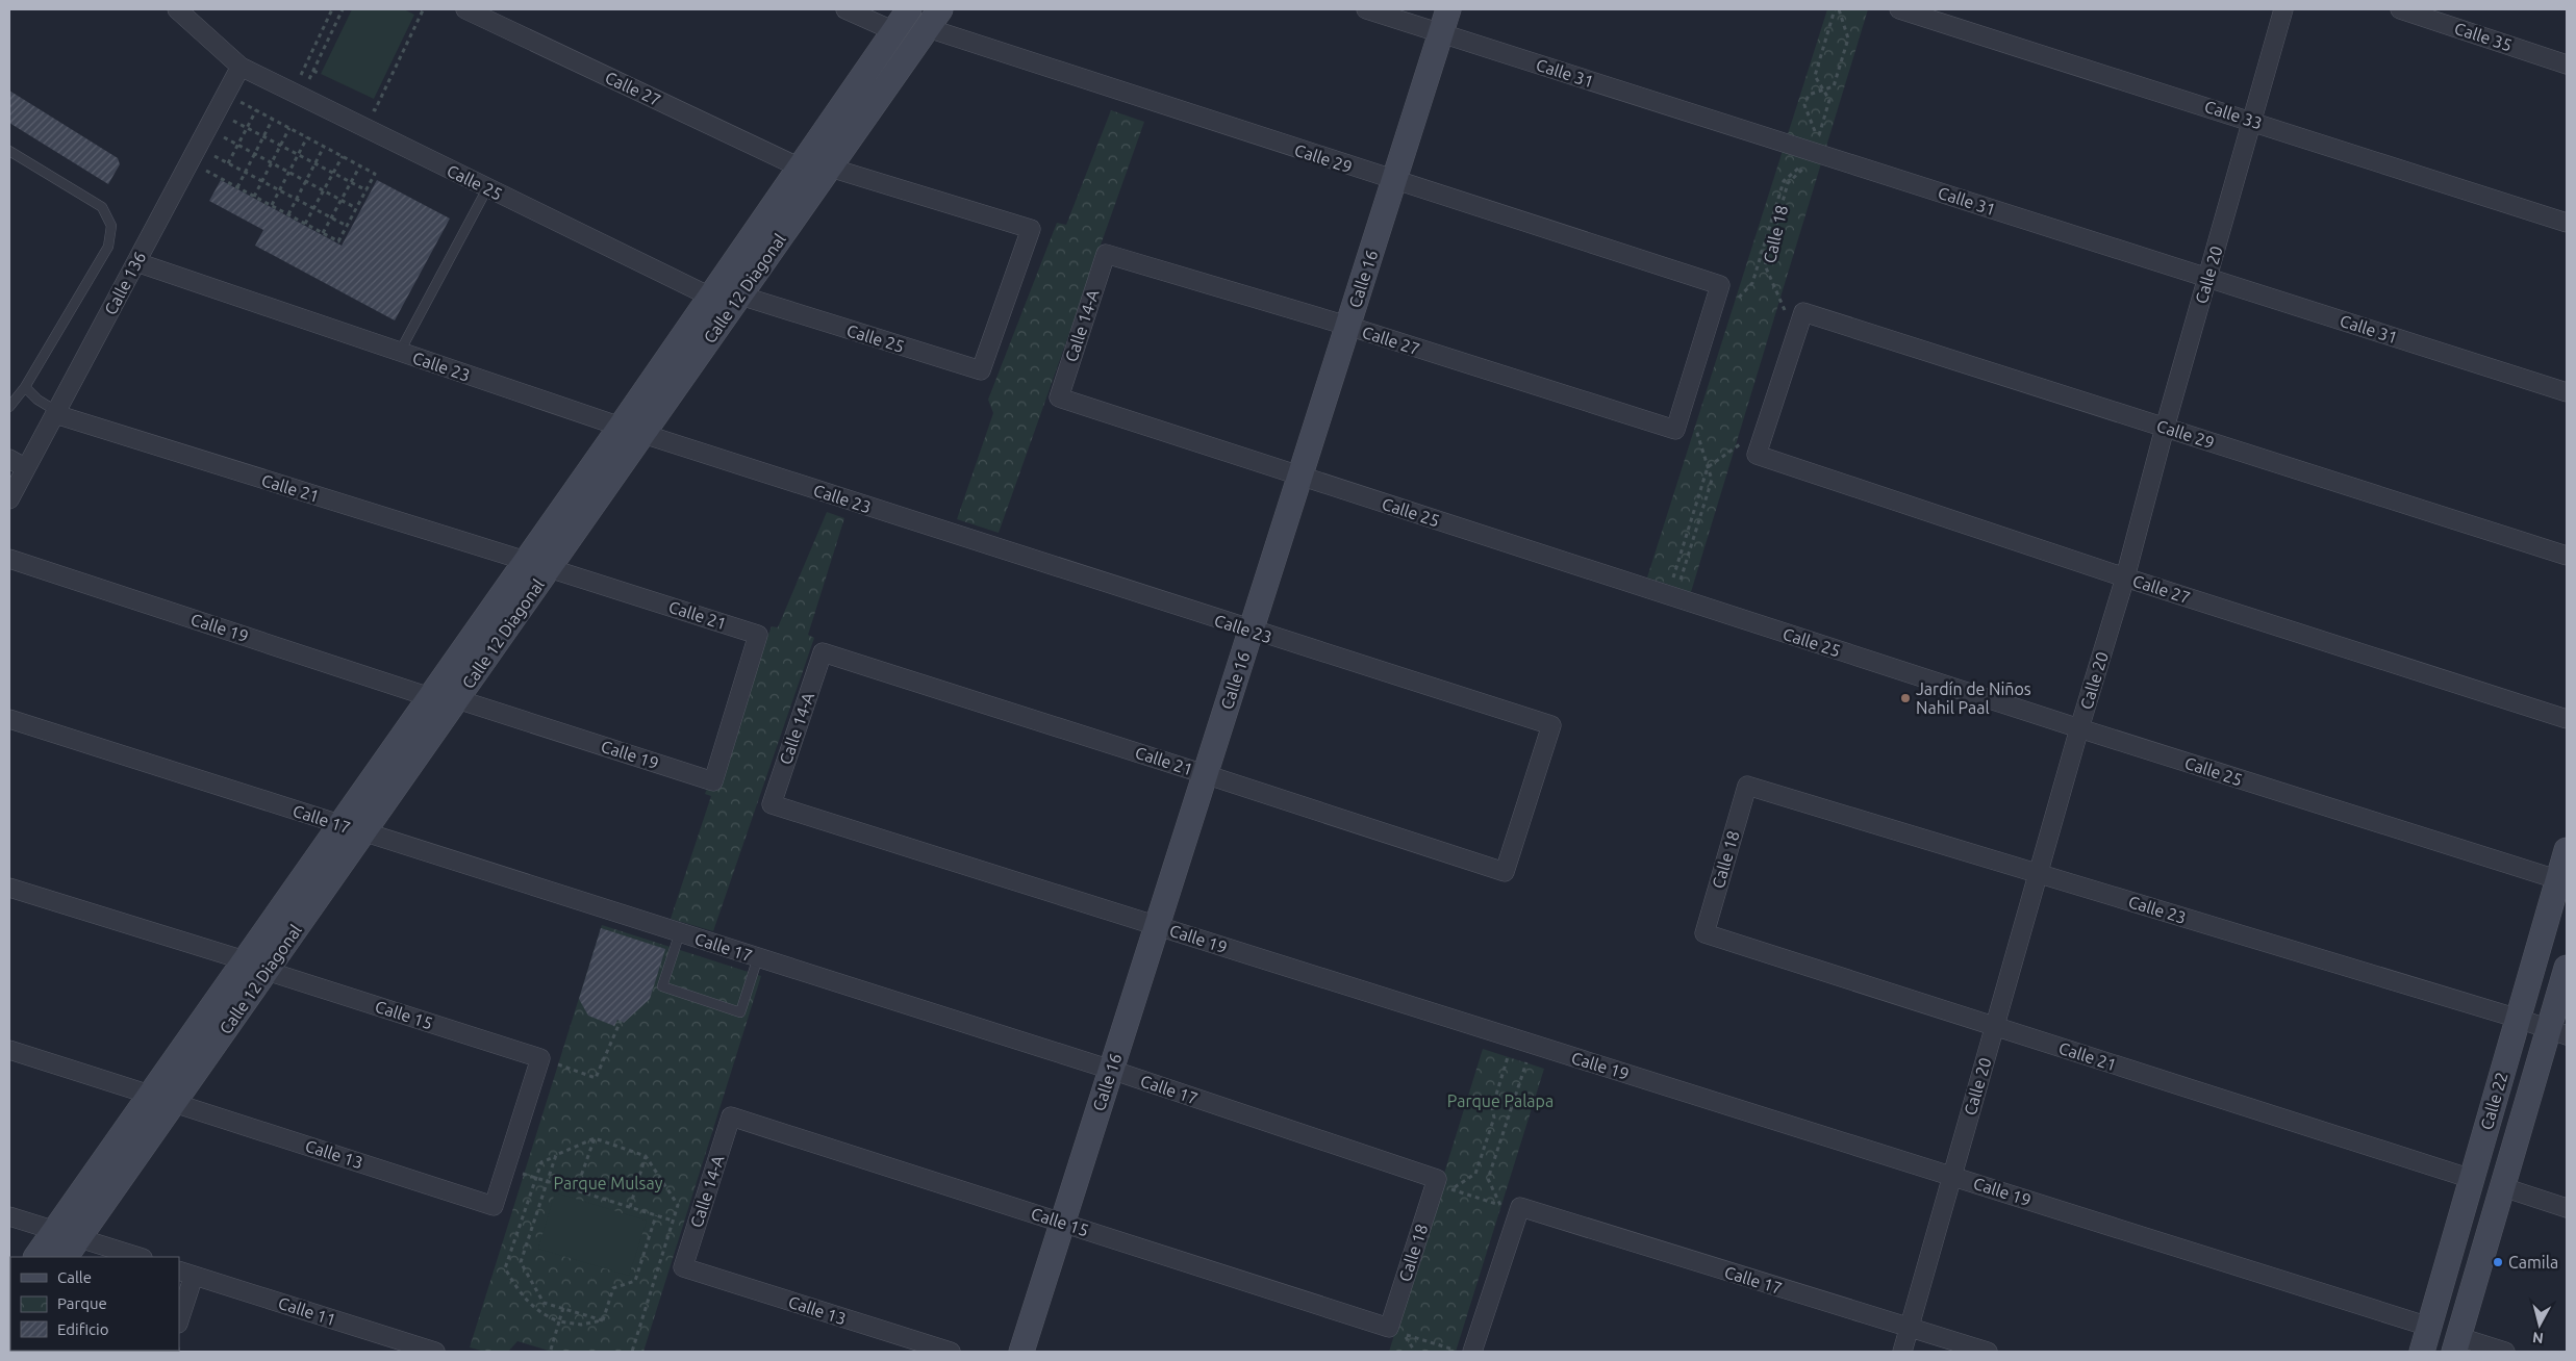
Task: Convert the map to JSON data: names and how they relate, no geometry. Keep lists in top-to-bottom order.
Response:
{
  "streets": {
    "street": [
      "Calle 35",
      "Calle 31",
      "Calle 27",
      "Calle 33",
      "Calle 29",
      "Calle 25",
      "Calle 18",
      "Calle 20",
      "Calle 16",
      "Calle 136",
      "Calle 12 Diagonal",
      "Calle 14-A",
      "Calle 23",
      "Calle 21",
      "Calle 19",
      "Calle 17",
      "Calle 15",
      "Calle 22",
      "Calle 13",
      "Calle 11"
    ]
  },
  "crossings": [
    ["Calle 31", "Calle 20"],
    ["Calle 31", "Calle 16"],
    ["Calle 27", "Calle 29"],
    ["Calle 27", "Calle 20"],
    ["Calle 27", "Calle 16"],
    ["Calle 27", "Calle 12 Diagonal"],
    ["Calle 27", "Calle 14-A"],
    ["Calle 33", "Calle 20"],
    ["Calle 29", "Calle 20"],
    ["Calle 29", "Calle 16"],
    ["Calle 29", "Calle 12 Diagonal"],
    ["Calle 25", "Calle 20"],
    ["Calle 25", "Calle 16"],
    ["Calle 25", "Calle 136"],
    ["Calle 25", "Calle 12 Diagonal"],
    ["Calle 25", "Calle 14-A"],
    ["Calle 25", "Calle 22"],
    ["Calle 18", "Calle 23"],
    ["Calle 18", "Calle 21"],
    ["Calle 18", "Calle 17"],
    ["Calle 18", "Calle 15"],
    ["Calle 20", "Calle 23"],
    ["Calle 20", "Calle 21"],
    ["Calle 20", "Calle 19"],
    ["Calle 20", "Calle 17"],
    ["Calle 16", "Calle 23"],
    ["Calle 16", "Calle 21"],
    ["Calle 16", "Calle 19"],
    ["Calle 16", "Calle 17"],
    ["Calle 16", "Calle 15"],
    ["Calle 136", "Calle 23"],
    ["Calle 136", "Calle 21"],
    ["Calle 12 Diagonal", "Calle 23"],
    ["Calle 12 Diagonal", "Calle 21"],
    ["Calle 12 Diagonal", "Calle 19"],
    ["Calle 12 Diagonal", "Calle 17"],
    ["Calle 12 Diagonal", "Calle 15"],
    ["Calle 12 Diagonal", "Calle 13"],
    ["Calle 14-A", "Calle 21"],
    ["Calle 14-A", "Calle 19"],
    ["Calle 14-A", "Calle 15"],
    ["Calle 14-A", "Calle 13"],
    ["Calle 23", "Calle 21"],
    ["Calle 23", "Calle 22"],
    ["Calle 21", "Calle 19"],
    ["Calle 21", "Calle 22"],
    ["Calle 19", "Calle 22"],
    ["Calle 15", "Calle 13"]
  ],
  "parks": ["Parque Palapa", "Parque Mulsay"],
  "places": ["Jardín de Niños Nahil Paal", "Camila"],
  "legend": ["Calle", "Parque", "Edificio"],
  "north": "bottom"
}
